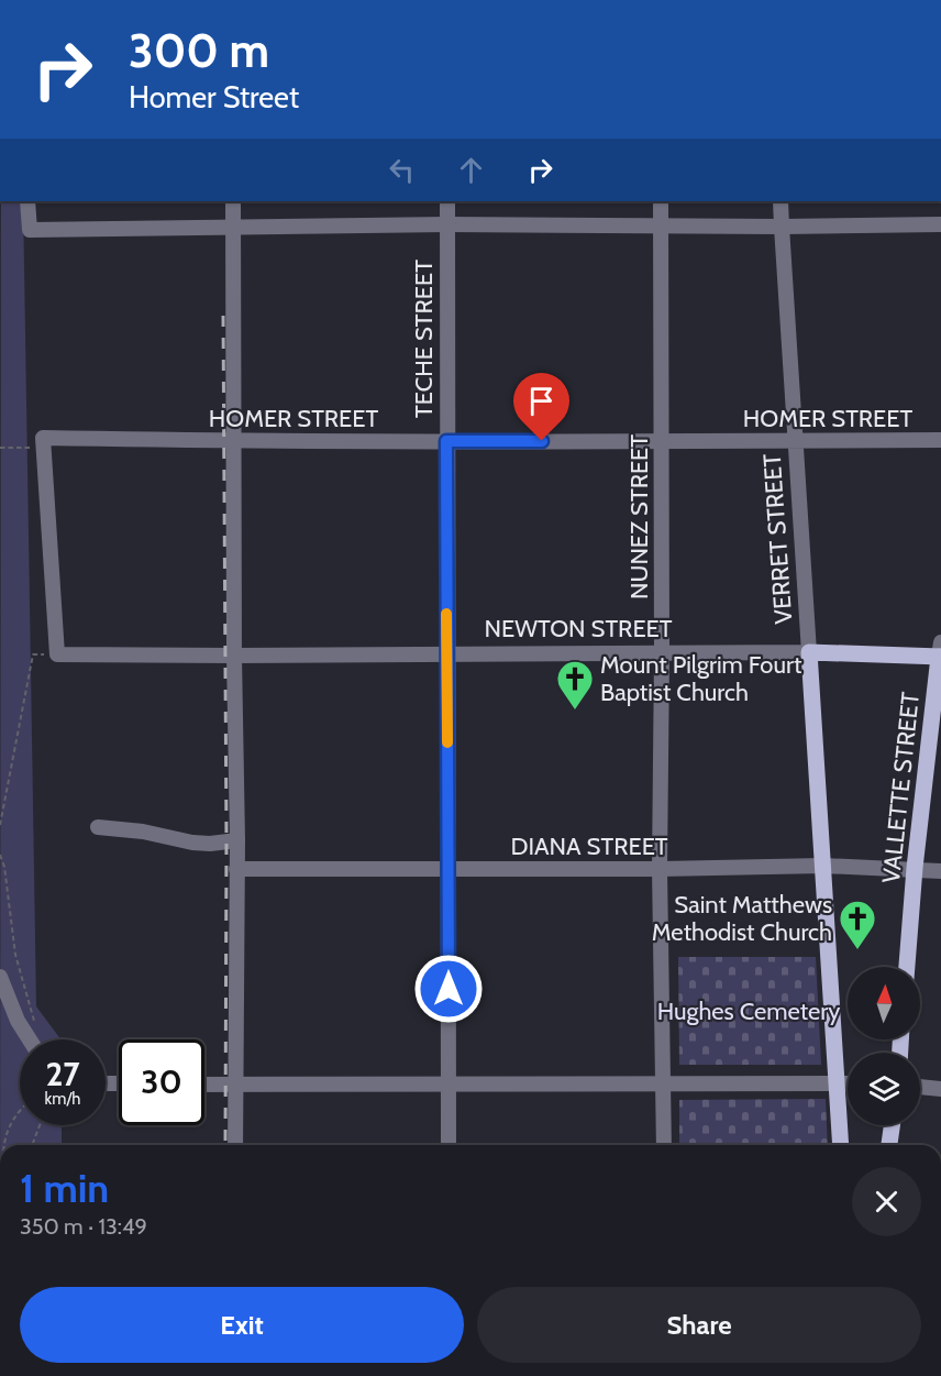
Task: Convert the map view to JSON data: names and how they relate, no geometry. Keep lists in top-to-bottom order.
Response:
{
  "streets": {
    "main road": ["VERRET STREET", "NEWTON STREET", "VALLETTE STREET"],
    "street": [
      "TECHE STREET",
      "HOMER STREET",
      "NUNEZ STREET",
      "DIANA STREET"
    ]
  },
  "crossings": [
    ["TECHE STREET", "HOMER STREET"],
    ["TECHE STREET", "NEWTON STREET"],
    ["TECHE STREET", "DIANA STREET"],
    ["HOMER STREET", "NUNEZ STREET"],
    ["HOMER STREET", "VERRET STREET"],
    ["NUNEZ STREET", "NEWTON STREET"],
    ["NUNEZ STREET", "DIANA STREET"],
    ["VERRET STREET", "NEWTON STREET"],
    ["VERRET STREET", "DIANA STREET"],
    ["NEWTON STREET", "VALLETTE STREET"],
    ["VALLETTE STREET", "DIANA STREET"]
  ],
  "parks": ["Hughes Cemetery"],
  "places": {
    "church": ["Mount Pilgrim Fourt Baptist Church", "Saint Matthews Methodist Church"]
  },
  "north": "top",
  "page": {
    "turn": ["300 m", "Homer Street"],
    "speed": "27 km/h",
    "limit": "30",
    "heading": ["1 min", "350 m · 13:49"],
    "buttons": ["Exit", "Share"]
  }
}
